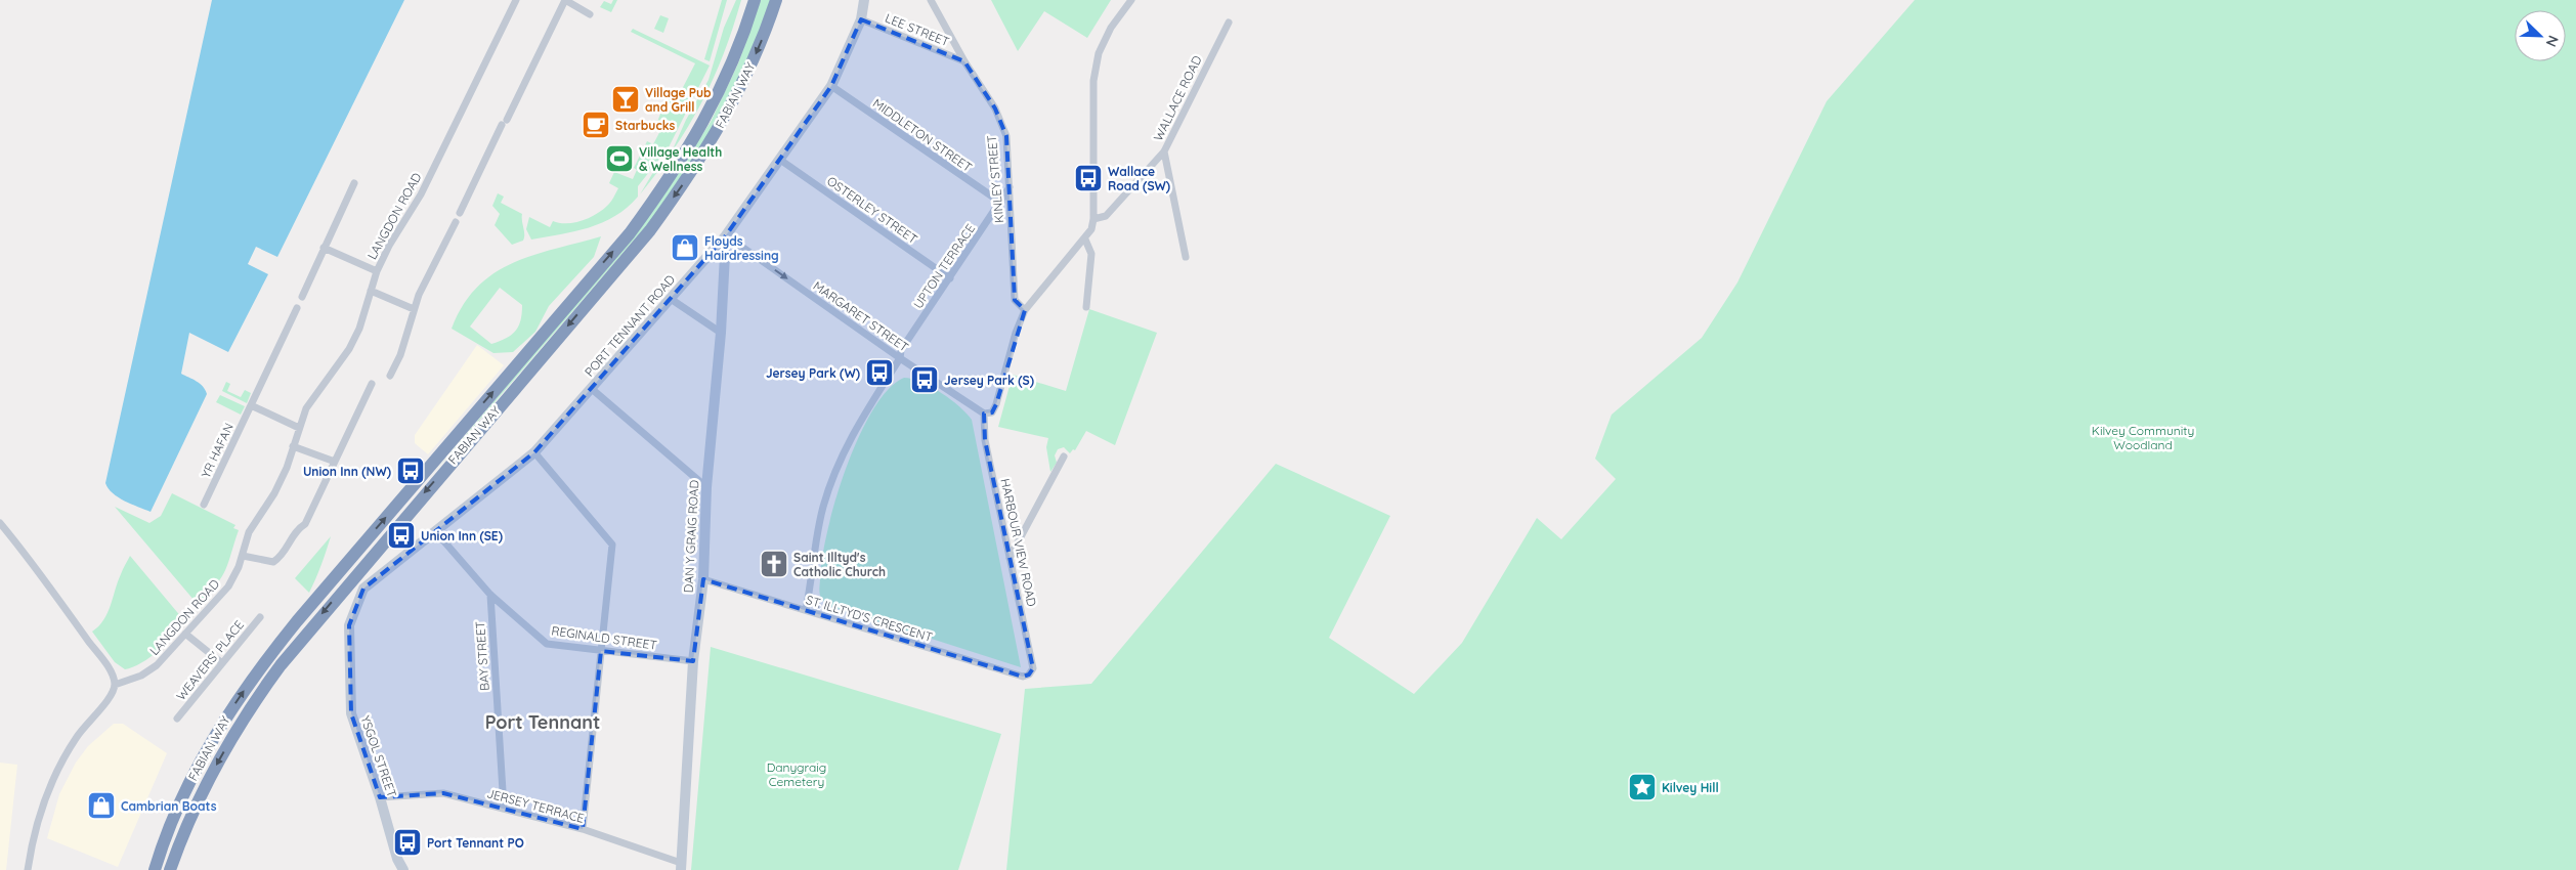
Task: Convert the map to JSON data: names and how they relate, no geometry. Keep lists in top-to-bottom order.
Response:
{
  "streets": {
    "highway": ["FABIAN WAY"],
    "street": [
      "LEE STREET",
      "WALLACE ROAD",
      "MIDDLETON STREET",
      "KINLEY STREET",
      "OSTERLEY STREET",
      "LANGDON ROAD",
      "UPTON TERRACE",
      "MARGARET STREET",
      "PORT TENNANT ROAD",
      "YR HAFAN",
      "DAN Y GRAIG ROAD",
      "HARBOUR VIEW ROAD",
      "ST. ILLTYD'S CRESCENT",
      "REGINALD STREET",
      "BAY STREET",
      "WEAVERS' PLACE",
      "YSGOL STREET",
      "JERSEY TERRACE"
    ]
  },
  "crossings": [
    ["LEE STREET", "KINLEY STREET"],
    ["LEE STREET", "PORT TENNANT ROAD"],
    ["MIDDLETON STREET", "UPTON TERRACE"],
    ["MIDDLETON STREET", "PORT TENNANT ROAD"],
    ["KINLEY STREET", "UPTON TERRACE"],
    ["OSTERLEY STREET", "UPTON TERRACE"],
    ["OSTERLEY STREET", "PORT TENNANT ROAD"],
    ["UPTON TERRACE", "MARGARET STREET"],
    ["UPTON TERRACE", "ST. ILLTYD'S CRESCENT"],
    ["MARGARET STREET", "PORT TENNANT ROAD"],
    ["MARGARET STREET", "DAN Y GRAIG ROAD"],
    ["MARGARET STREET", "HARBOUR VIEW ROAD"],
    ["PORT TENNANT ROAD", "DAN Y GRAIG ROAD"],
    ["PORT TENNANT ROAD", "REGINALD STREET"],
    ["PORT TENNANT ROAD", "YSGOL STREET"],
    ["DAN Y GRAIG ROAD", "ST. ILLTYD'S CRESCENT"],
    ["DAN Y GRAIG ROAD", "REGINALD STREET"],
    ["DAN Y GRAIG ROAD", "JERSEY TERRACE"],
    ["HARBOUR VIEW ROAD", "ST. ILLTYD'S CRESCENT"],
    ["REGINALD STREET", "BAY STREET"],
    ["BAY STREET", "JERSEY TERRACE"],
    ["YSGOL STREET", "JERSEY TERRACE"]
  ],
  "one_way": ["MARGARET STREET"],
  "districts": ["Port Tennant"],
  "parks": ["Kilvey Community Woodland", "Danygraig Cemetery"],
  "places": {
    "bar": ["Village Pub and Grill"],
    "cafe": ["Starbucks"],
    "sports": ["Village Health & Wellness"],
    "bus stop": [
      "Wallace Road (SW)",
      "Jersey Park (W)",
      "Jersey Park (S)",
      "Union Inn (NW)",
      "Union Inn (SE)",
      "Port Tennant PO"
    ],
    "shop": ["Floyds Hairdressing", "Cambrian Boats"],
    "church": ["Saint Illtyd's Catholic Church"],
    "place": ["Kilvey Hill"]
  },
  "north": "bottom right"
}
